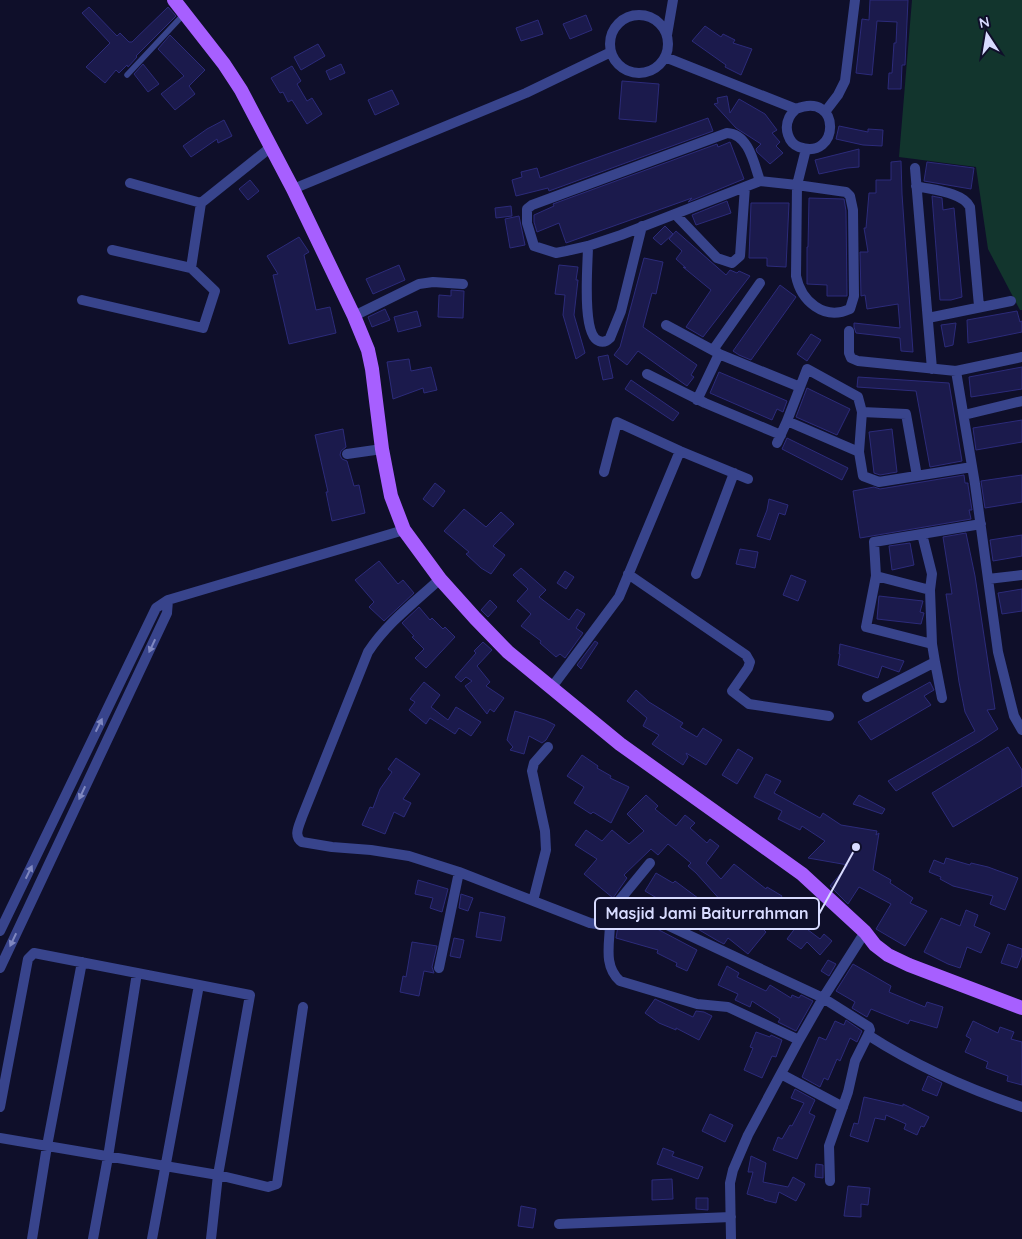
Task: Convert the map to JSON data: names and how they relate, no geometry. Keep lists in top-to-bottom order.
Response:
{
  "places": ["Masjid Jami Baiturrahman"],
  "north": "top"
}
